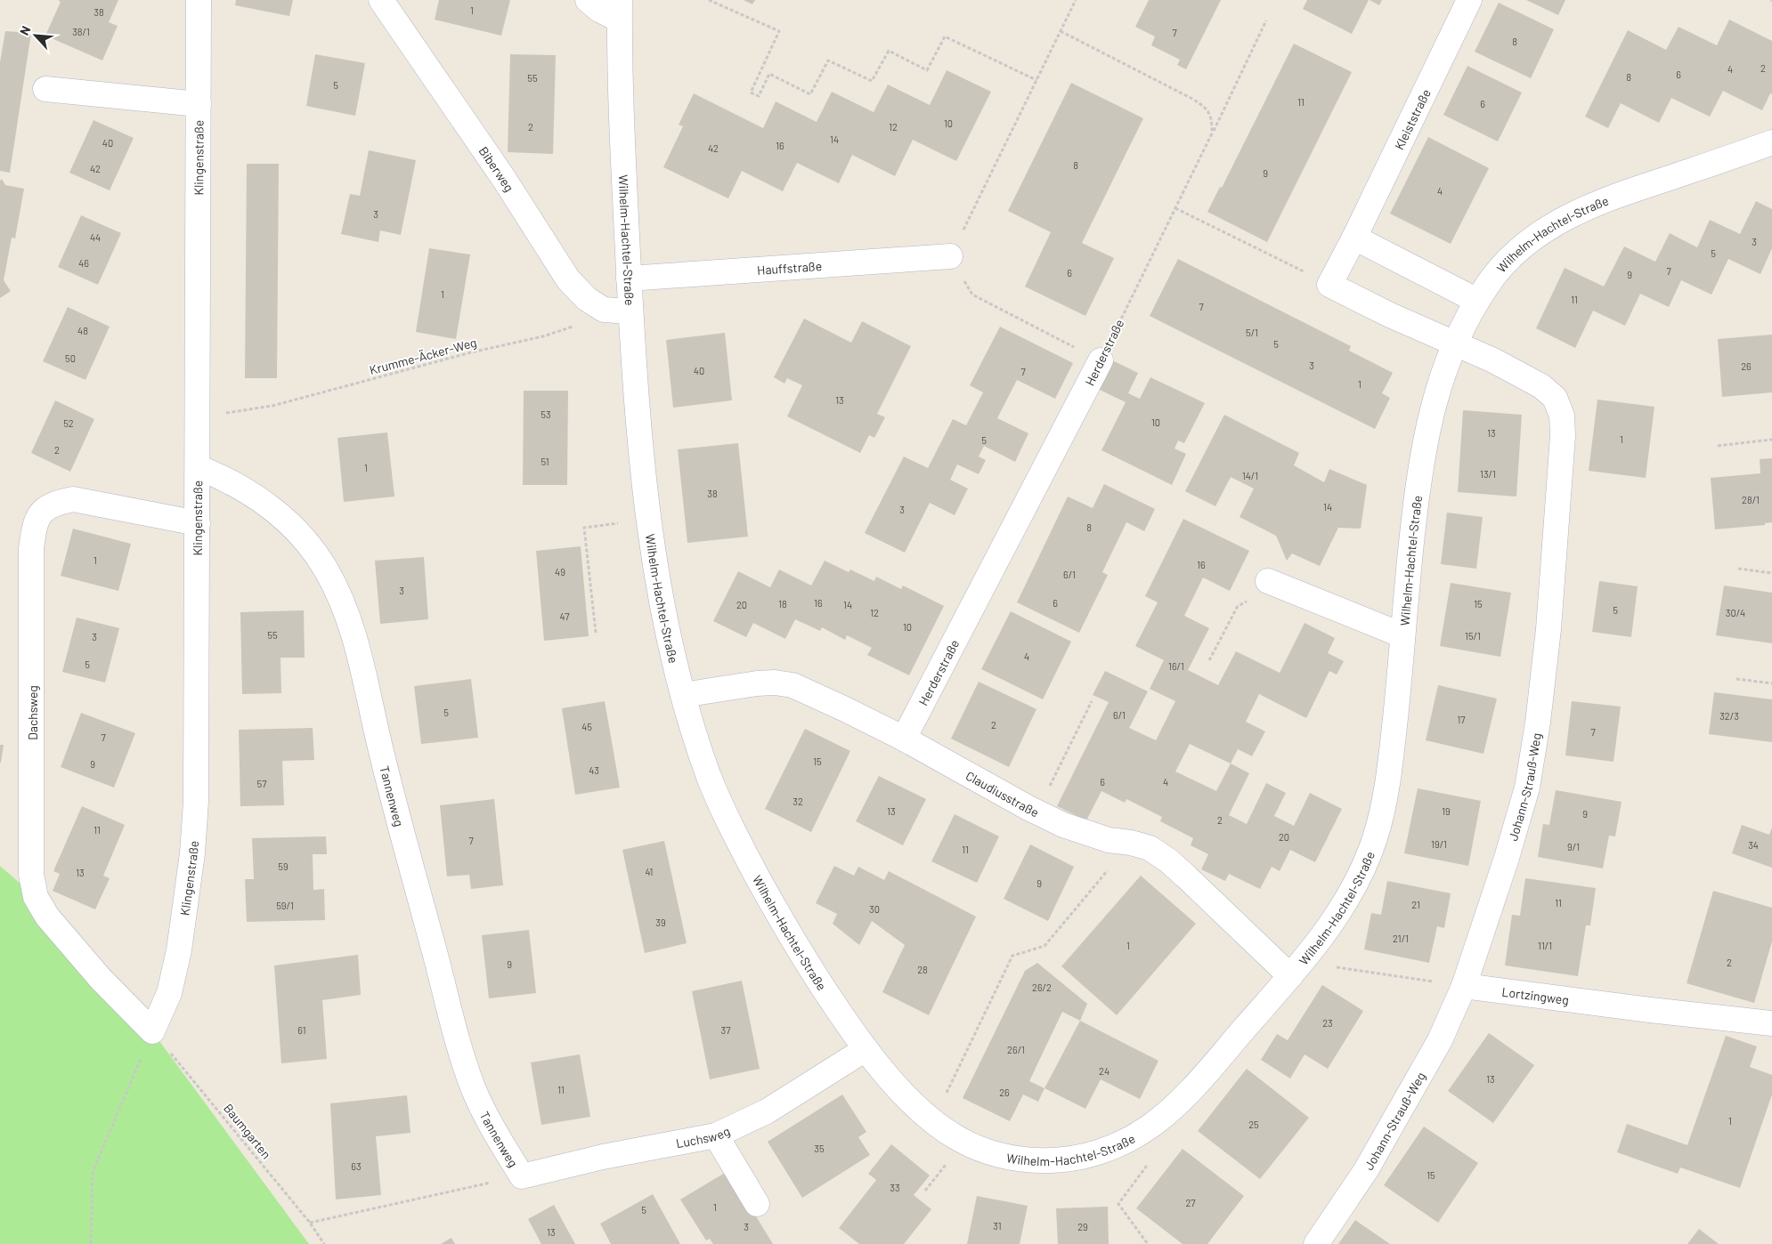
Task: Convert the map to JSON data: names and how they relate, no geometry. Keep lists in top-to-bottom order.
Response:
{
  "streets": {
    "street": [
      "Kleiststraße",
      "Klingenstraße",
      "Biberweg",
      "Wilhelm-Hachtel-Straße",
      "Hauffstraße",
      "Herderstraße",
      "Dachsweg",
      "Johann-Strauß-Weg",
      "Claudiusstraße",
      "Tannenweg",
      "Lortzingweg",
      "Luchsweg"
    ],
    "path": ["Krumme-Äcker-Weg", "Baumgarten"]
  },
  "crossings": [
    ["Klingenstraße", "Dachsweg"],
    ["Klingenstraße", "Tannenweg"],
    ["Klingenstraße", "Baumgarten"],
    ["Biberweg", "Wilhelm-Hachtel-Straße"],
    ["Biberweg", "Krumme-Äcker-Weg"],
    ["Wilhelm-Hachtel-Straße", "Hauffstraße"],
    ["Wilhelm-Hachtel-Straße", "Johann-Strauß-Weg"],
    ["Wilhelm-Hachtel-Straße", "Claudiusstraße"],
    ["Wilhelm-Hachtel-Straße", "Luchsweg"],
    ["Herderstraße", "Claudiusstraße"],
    ["Dachsweg", "Baumgarten"],
    ["Johann-Strauß-Weg", "Lortzingweg"],
    ["Tannenweg", "Luchsweg"]
  ],
  "house_numbers": [
    "1",
    "38",
    "38/1",
    "7",
    "8",
    "2",
    "4",
    "6",
    "8",
    "55",
    "5",
    "11",
    "6",
    "10",
    "2",
    "12",
    "14",
    "40",
    "16",
    "42",
    "8",
    "42",
    "9",
    "4",
    "3",
    "44",
    "3",
    "5",
    "46",
    "7",
    "6",
    "9",
    "1",
    "11",
    "7",
    "48",
    "5/1",
    "5",
    "50",
    "3",
    "26",
    "40",
    "7",
    "1",
    "13",
    "53",
    "10",
    "52",
    "13",
    "1",
    "5",
    "2",
    "51",
    "1",
    "13/1",
    "14/1",
    "38",
    "28/1",
    "14",
    "3",
    "8",
    "1",
    "16",
    "49",
    "6/1",
    "3",
    "16",
    "6",
    "18",
    "15",
    "20",
    "14",
    "5",
    "12",
    "30/4",
    "47",
    "10",
    "55",
    "15/1",
    "3",
    "4",
    "5",
    "16/1",
    "5",
    "6/1",
    "32/3",
    "17",
    "2",
    "45",
    "7",
    "7",
    "15",
    "9",
    "43",
    "6",
    "4",
    "57",
    "32",
    "13",
    "19",
    "9",
    "2",
    "11",
    "20",
    "7",
    "19/1",
    "34",
    "9/1",
    "11",
    "59",
    "41",
    "13",
    "9",
    "11",
    "21",
    "59/1",
    "30",
    "39",
    "21/1",
    "1",
    "11/1",
    "2",
    "9",
    "28",
    "26/2",
    "23",
    "61",
    "37",
    "26/1",
    "24",
    "13",
    "11",
    "26",
    "1",
    "25",
    "35",
    "63",
    "15",
    "33",
    "27",
    "1",
    "5",
    "31",
    "3",
    "29",
    "13"
  ],
  "north": "top left"
}
